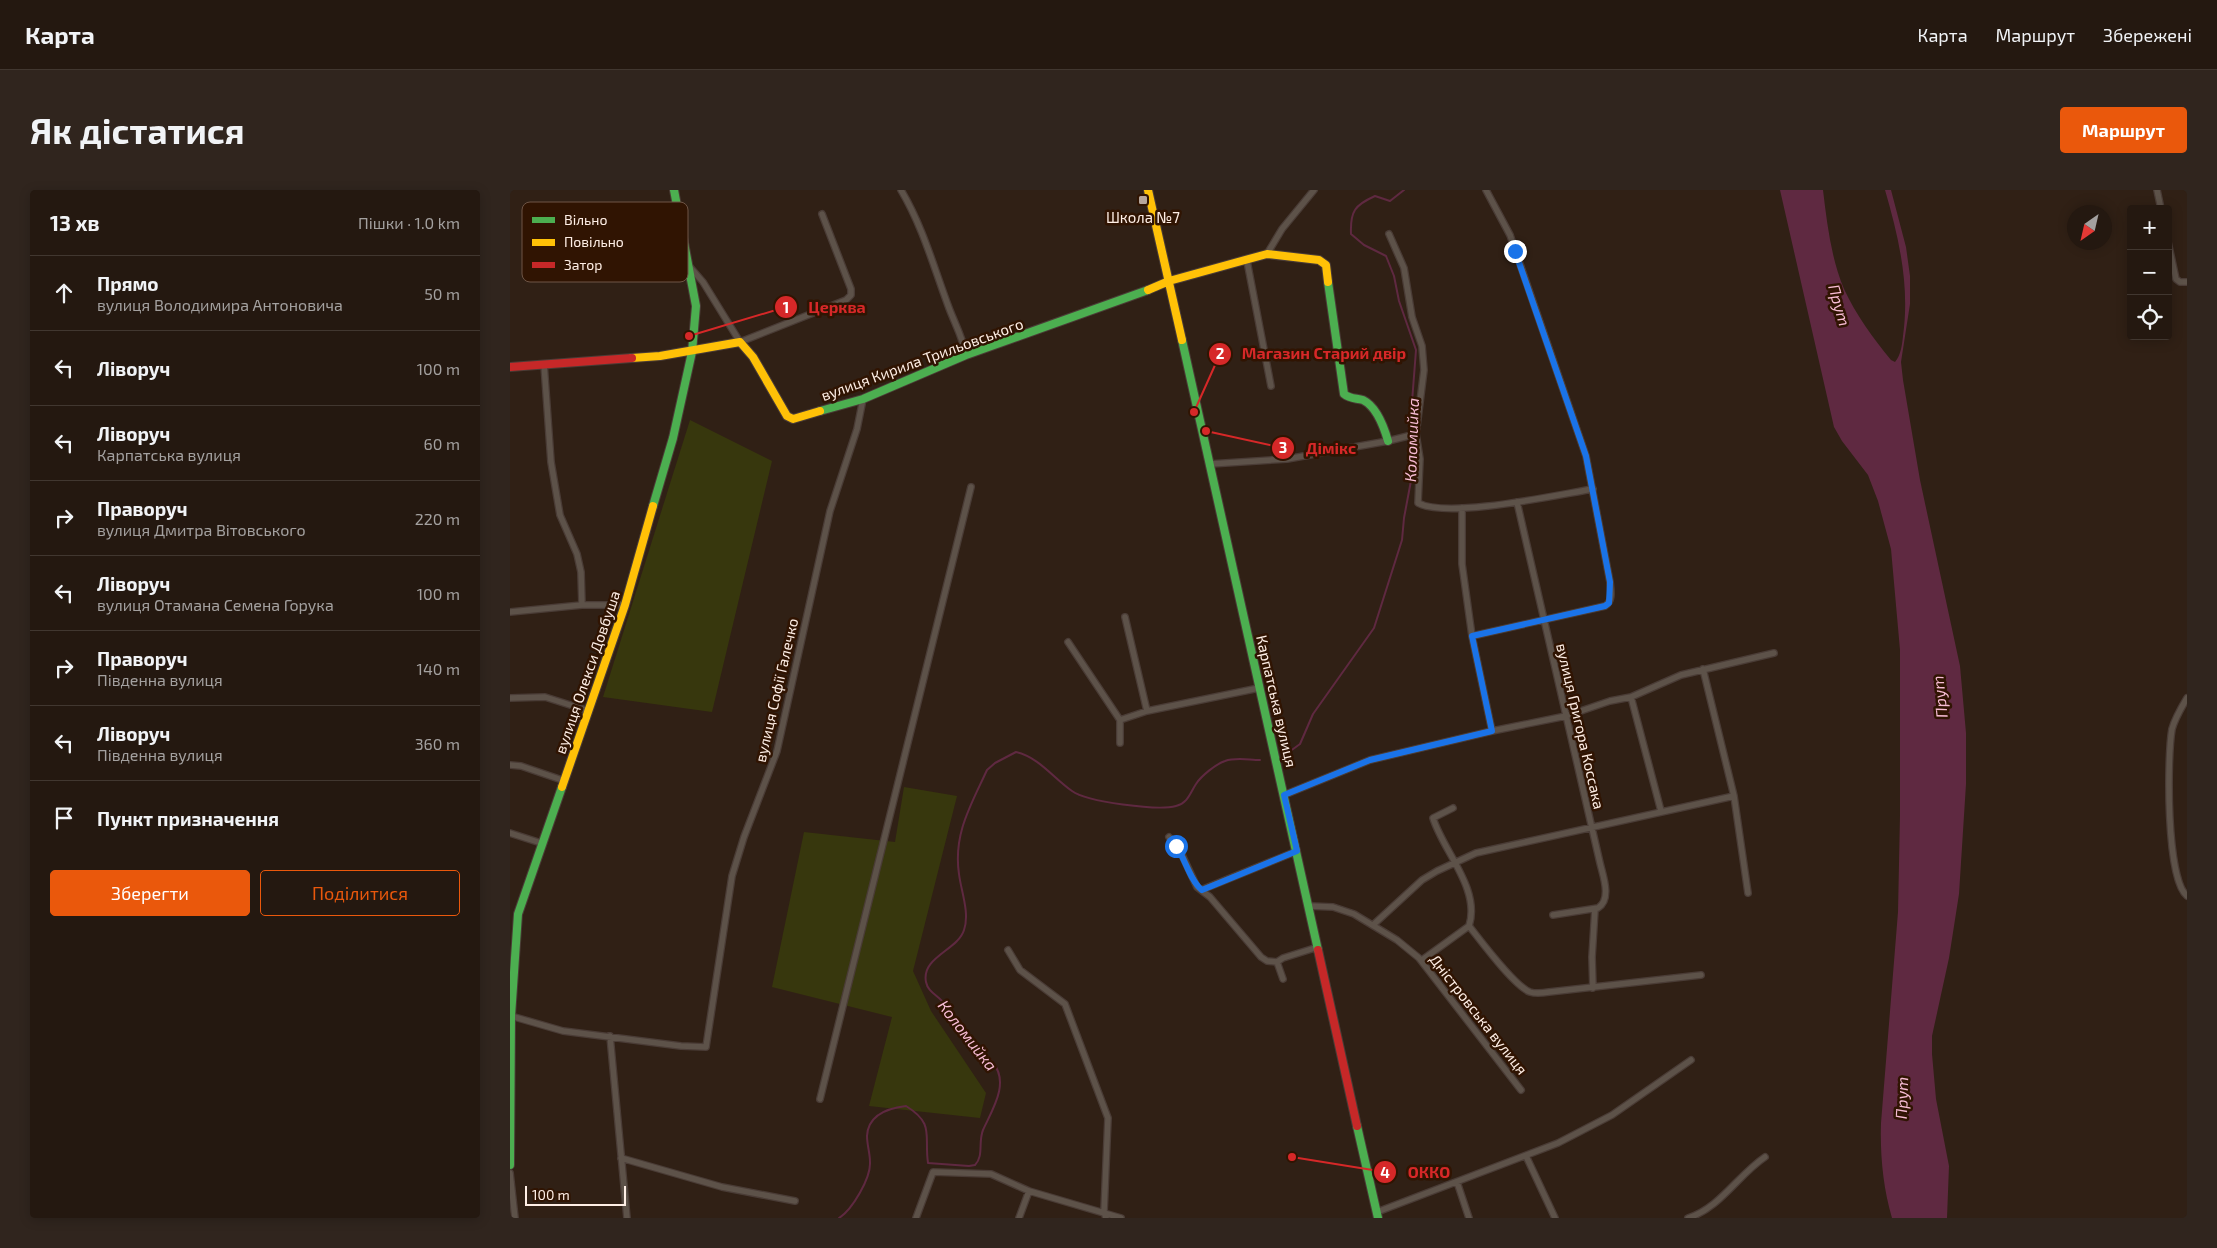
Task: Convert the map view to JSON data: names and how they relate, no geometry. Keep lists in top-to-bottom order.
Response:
{
  "streets": {
    "street": [
      "вулиця Кирила Трильовського",
      "вулиця Олекси Довбуша",
      "вулиця Софії Галечко",
      "Карпатська вулиця",
      "вулиця Григора Коссака",
      "Дністровська вулиця"
    ]
  },
  "crossings": [
    ["вулиця Кирила Трильовського", "вулиця Софії Галечко"],
    ["вулиця Кирила Трильовського", "Карпатська вулиця"],
    ["Карпатська вулиця", "Дністровська вулиця"]
  ],
  "water": ["Прут", "Коломийка"],
  "places": {
    "transit": ["Школа №7"],
    "other": [
      "Церква",
      "Магазин Старий двір",
      "Дімікс",
      "ОККО"
    ]
  },
  "legend": ["Вільно", "Повільно", "Затор"],
  "scale_bar": "100 m",
  "north": "bottom left",
  "page": {
    "header": "Карта",
    "nav": ["Карта", "Маршрут", "Збережені"],
    "buttons": [
      "Маршрут",
      ["Зберегти", "Поділитися"]
    ],
    "title": "Як дістатися",
    "heading": ["13 хв", "Пішки · 1.0 km"],
    "map_buttons": ["+", "−"],
    "list": [
      ["Прямо", "вулиця Володимира Антоновича", "50 m"],
      ["Ліворуч", "100 m"],
      ["Ліворуч", "Карпатська вулиця", "60 m"],
      ["Праворуч", "вулиця Дмитра Вітовського", "220 m"],
      ["Ліворуч", "вулиця Отамана Семена Горука", "100 m"],
      ["Праворуч", "Південна вулиця", "140 m"],
      ["Ліворуч", "Південна вулиця", "360 m"],
      "Пункт призначення"
    ],
    "scale": "100 m"
  }
}
